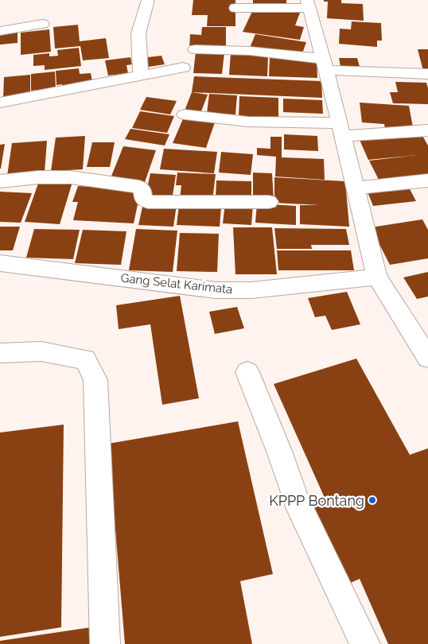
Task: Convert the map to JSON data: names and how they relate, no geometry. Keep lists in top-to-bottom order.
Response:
{
  "streets": {
    "street": ["Gang Selat Karimata"]
  },
  "places": ["KPPP Bontang"]
}
